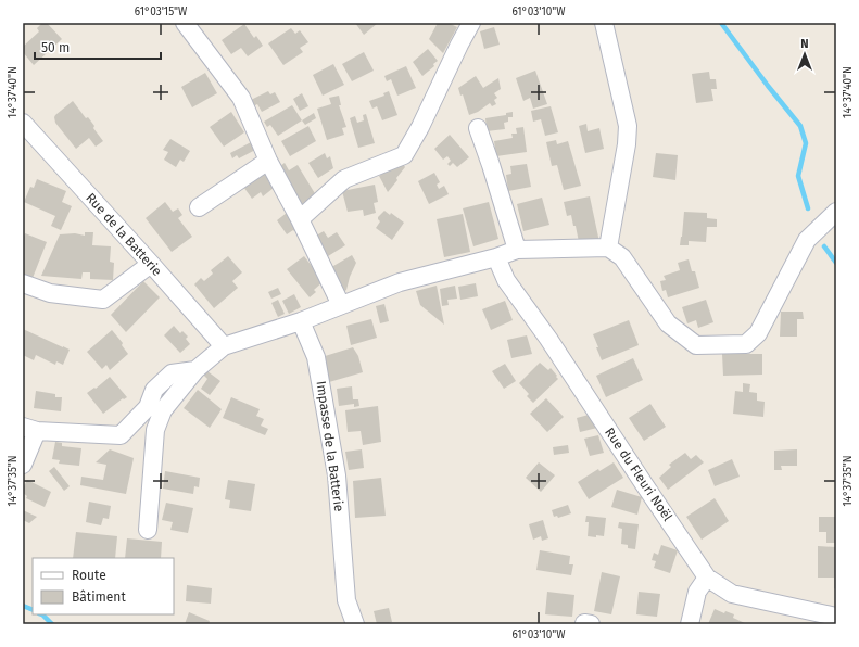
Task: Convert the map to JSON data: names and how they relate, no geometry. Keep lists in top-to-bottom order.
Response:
{
  "streets": {
    "street": ["Rue de la Batterie", "Impasse de la Batterie", "Rue du Fleuri Noël"]
  },
  "legend": ["Route", "Bâtiment"],
  "scale_bar": "50 m",
  "north": "top",
  "coordinates": [
    "61°03'15\"W",
    "61°03'10\"W",
    "14°37'40\"N",
    "14°37'35\"N"
  ]
}
